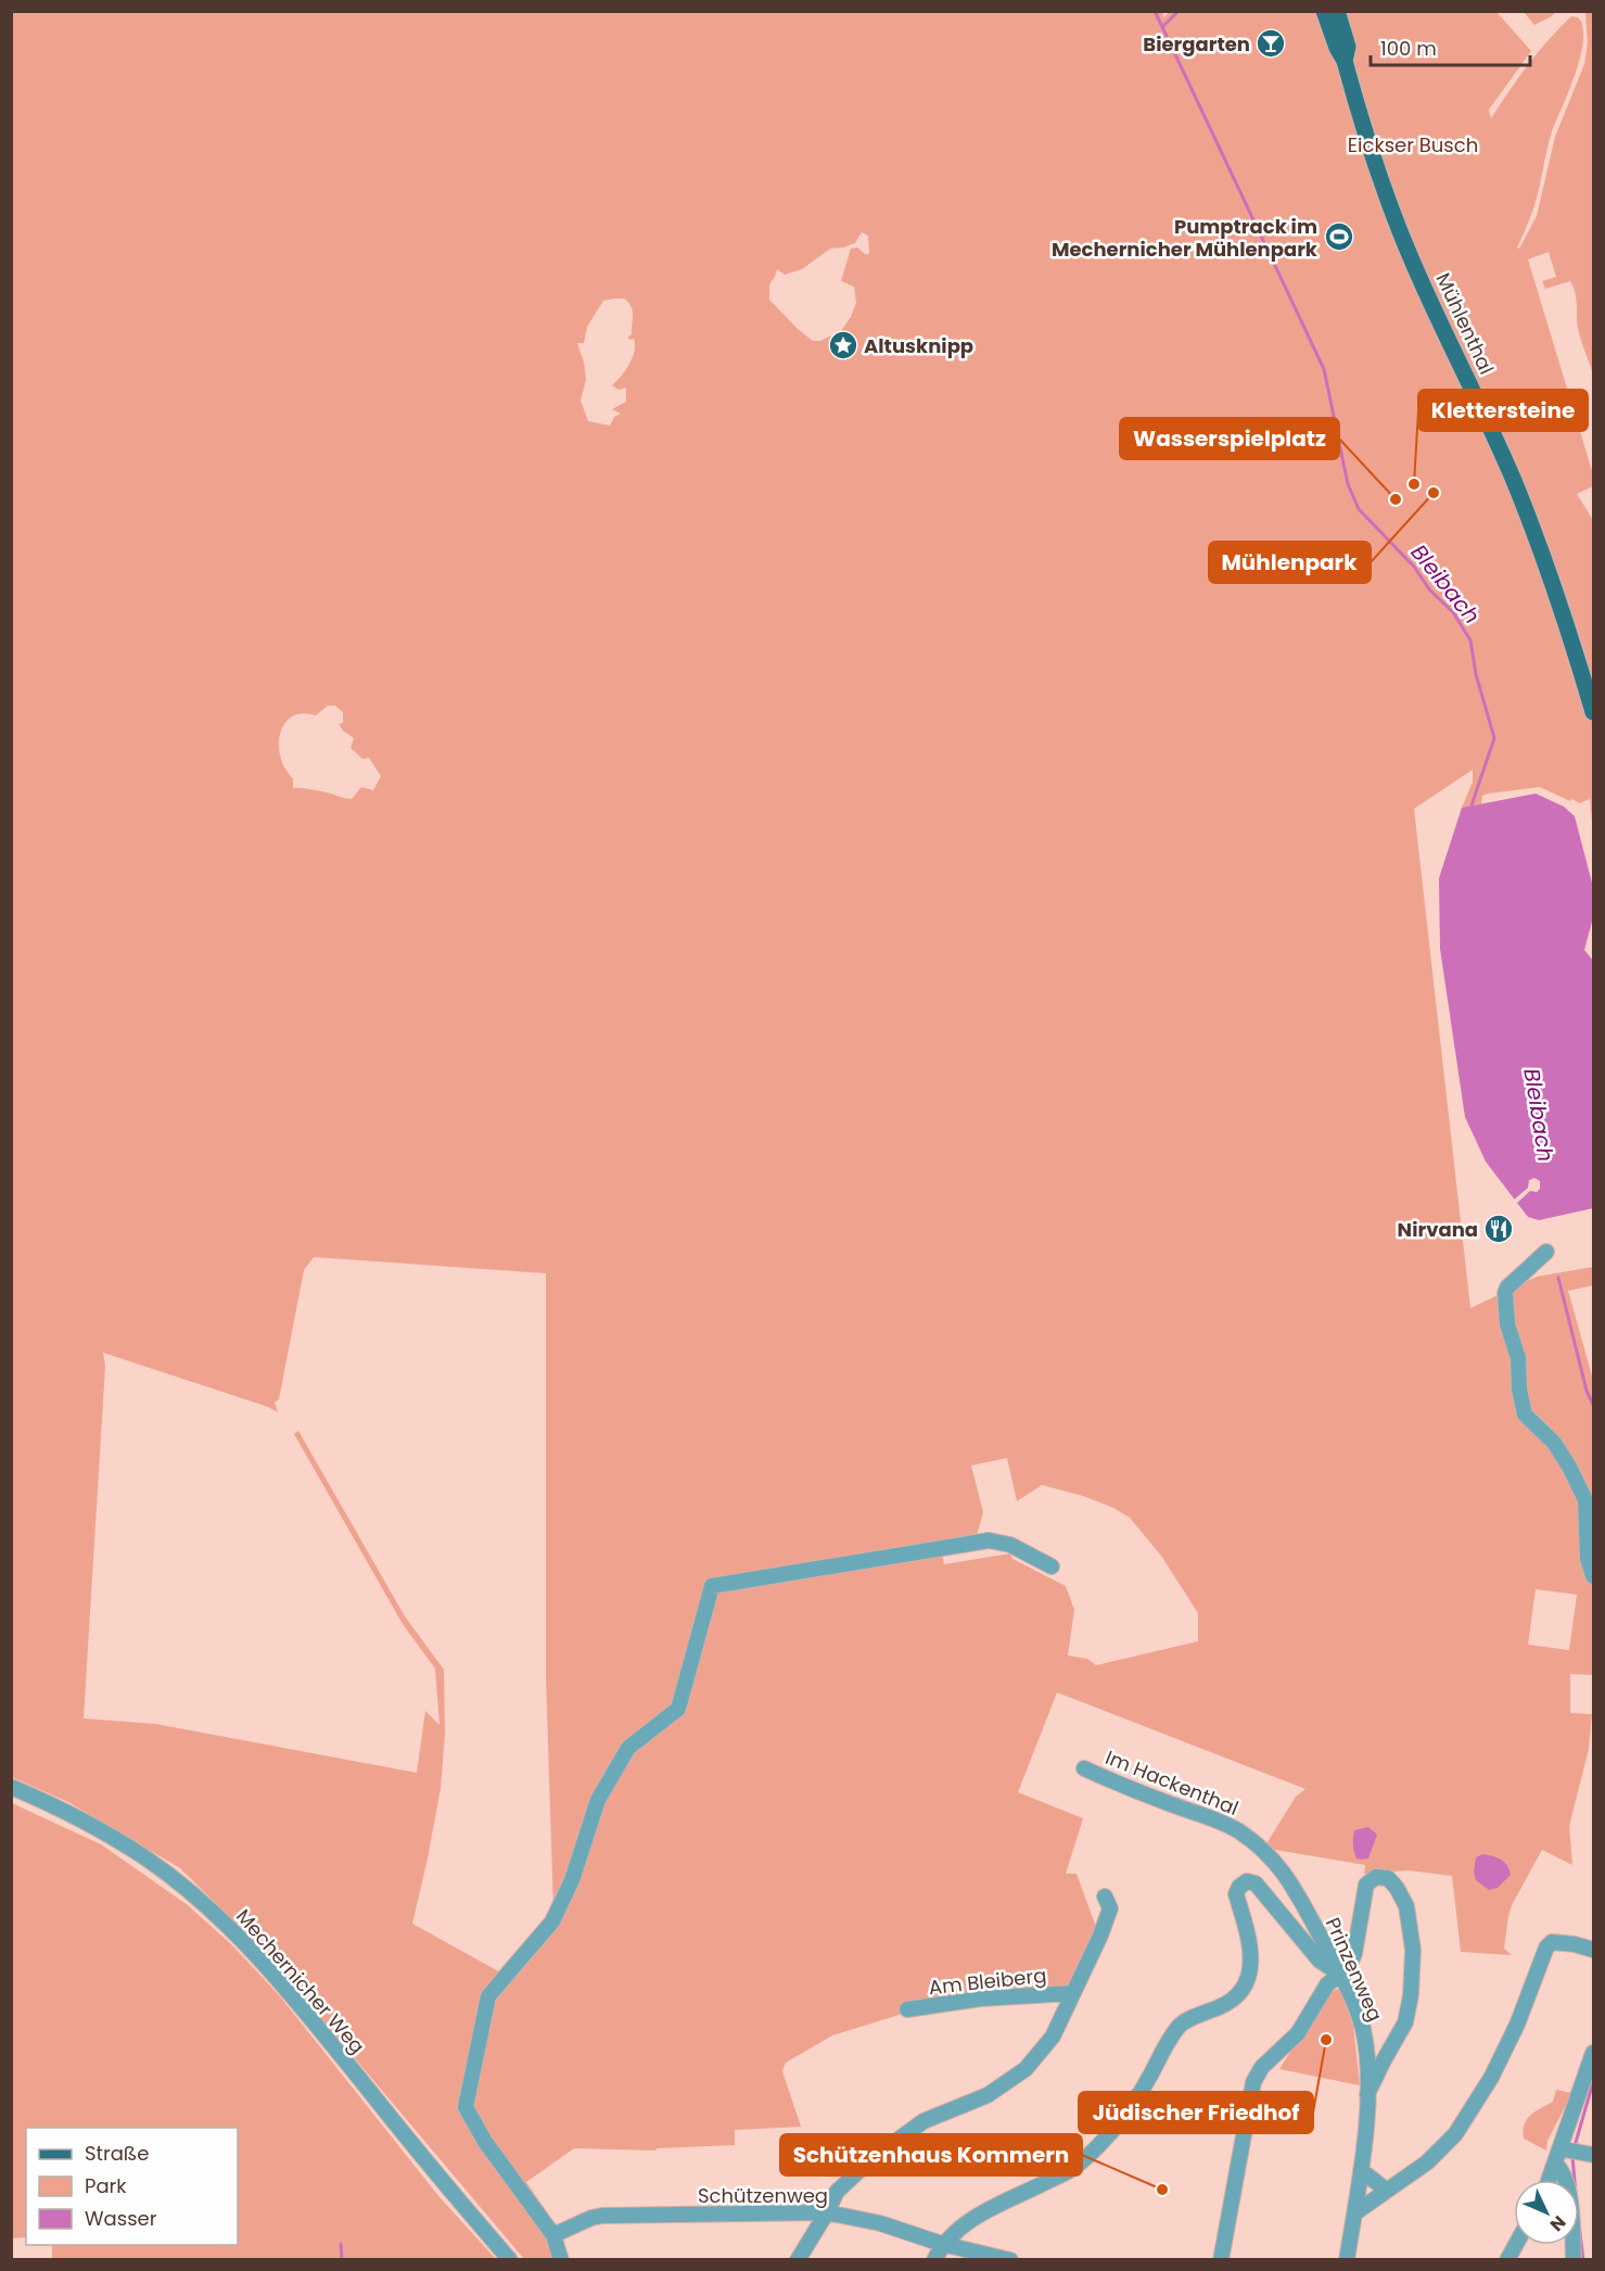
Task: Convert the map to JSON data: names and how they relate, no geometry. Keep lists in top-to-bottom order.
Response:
{
  "streets": {
    "main road": ["Mühlenthal"],
    "street": [
      "Im Hackenthal",
      "Prinzenweg",
      "Mechernicher Weg",
      "Am Bleiberg",
      "Schützenweg"
    ]
  },
  "crossings": [
    ["Im Hackenthal", "Prinzenweg"],
    ["Am Bleiberg", "Schützenweg"]
  ],
  "water": ["Bleibach"],
  "parks": ["Eickser Busch"],
  "places": {
    "bar": ["Biergarten"],
    "sports": ["Pumptrack im Mechernicher Mühlenpark"],
    "place": ["Altusknipp"],
    "other": [
      "Klettersteine",
      "Mühlenpark",
      "Wasserspielplatz",
      "Jüdischer Friedhof",
      "Schützenhaus Kommern"
    ],
    "restaurant": ["Nirvana"]
  },
  "legend": ["Straße", "Park", "Wasser"],
  "scale_bar": "100 m",
  "north": "bottom right"
}
